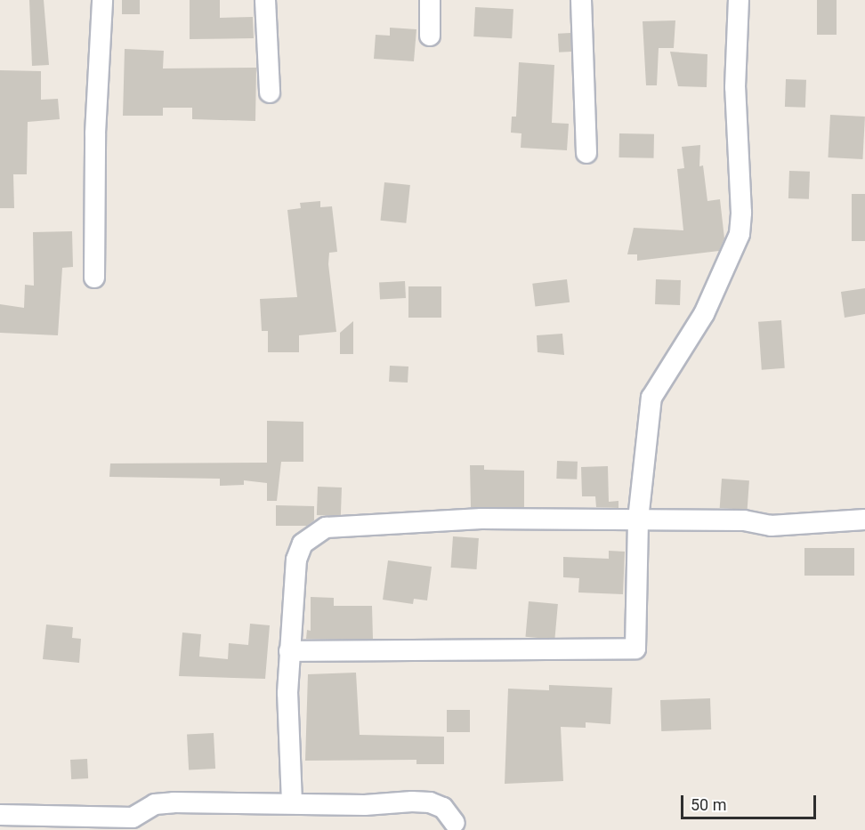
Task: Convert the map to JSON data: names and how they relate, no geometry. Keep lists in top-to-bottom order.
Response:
{
  "scale_bar": "50 m"
}
